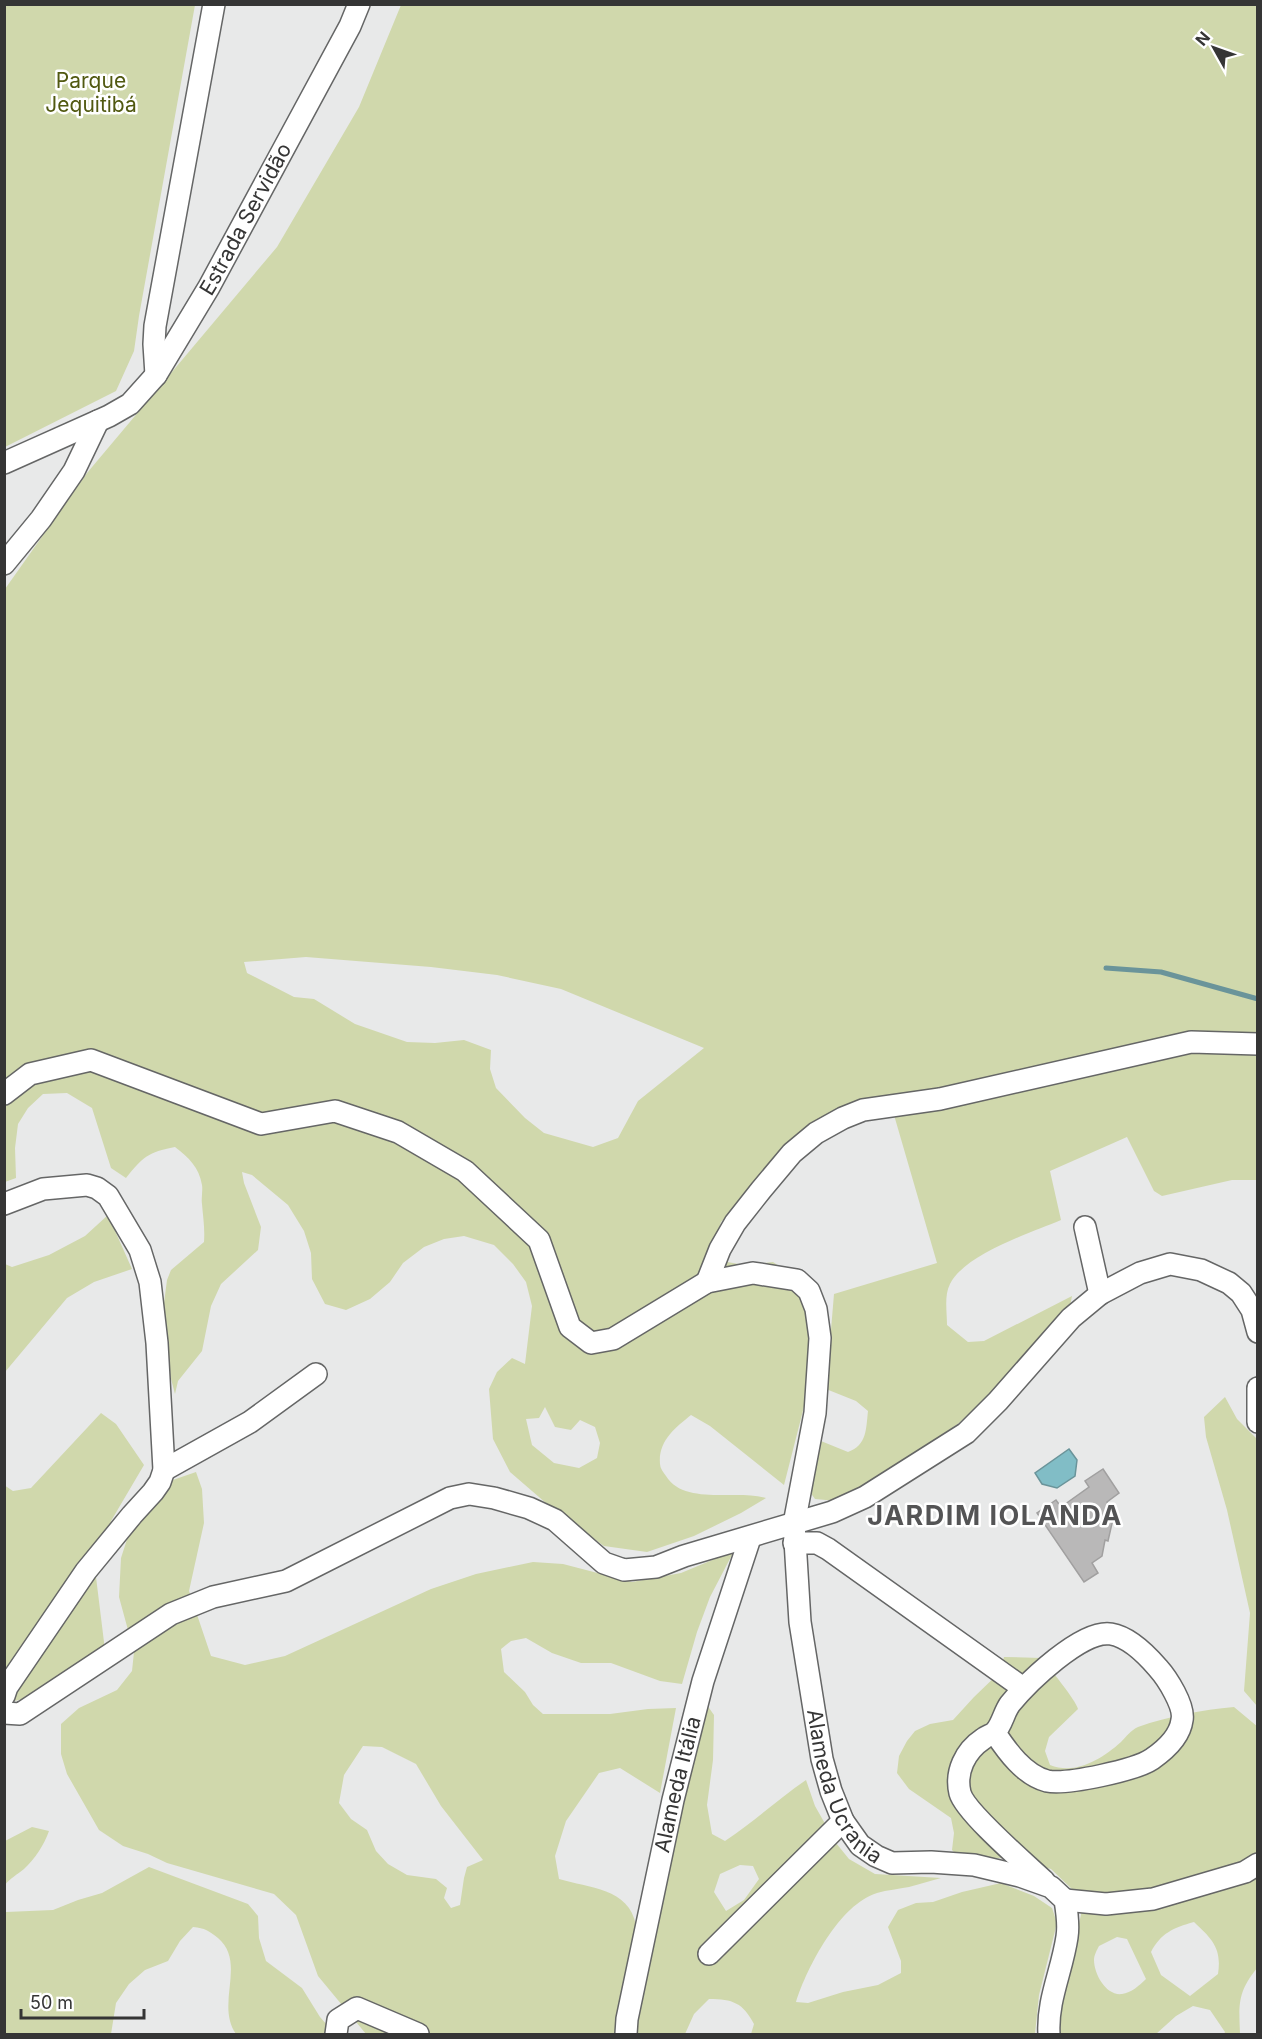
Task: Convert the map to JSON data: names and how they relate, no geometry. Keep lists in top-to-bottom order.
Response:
{
  "streets": {
    "street": ["Estrada Servidão", "Alameda Ucrania", "Alameda Itália"]
  },
  "districts": ["JARDIM IOLANDA"],
  "parks": ["Parque Jequitibá"],
  "scale_bar": "50 m",
  "north": "top left"
}
